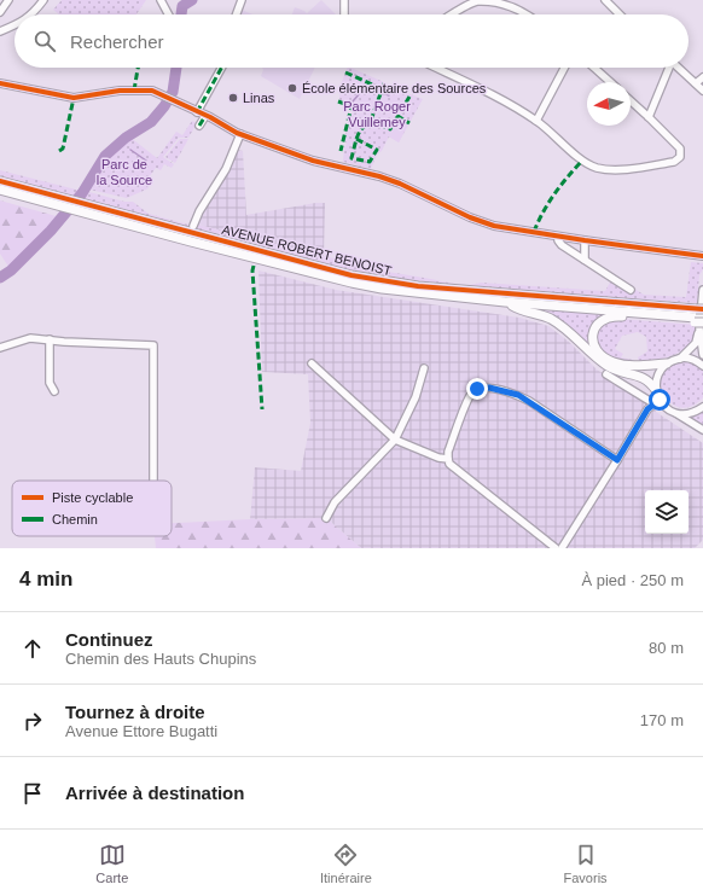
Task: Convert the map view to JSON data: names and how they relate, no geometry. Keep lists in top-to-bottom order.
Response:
{
  "streets": {
    "main road": ["AVENUE ROBERT BENOIST"]
  },
  "parks": ["Parc Roger Vuillemey", "Parc de la Source"],
  "places": ["École élémentaire des Sources", "Linas"],
  "legend": ["Piste cyclable", "Chemin"],
  "north": "left",
  "page": {
    "search": "Rechercher",
    "heading": ["4 min", "À pied · 250 m"],
    "list": [
      ["Continuez", "Chemin des Hauts Chupins", "80 m"],
      ["Tournez à droite", "Avenue Ettore Bugatti", "170 m"],
      "Arrivée à destination"
    ],
    "nav": ["Carte", "Itinéraire", "Favoris"]
  }
}
